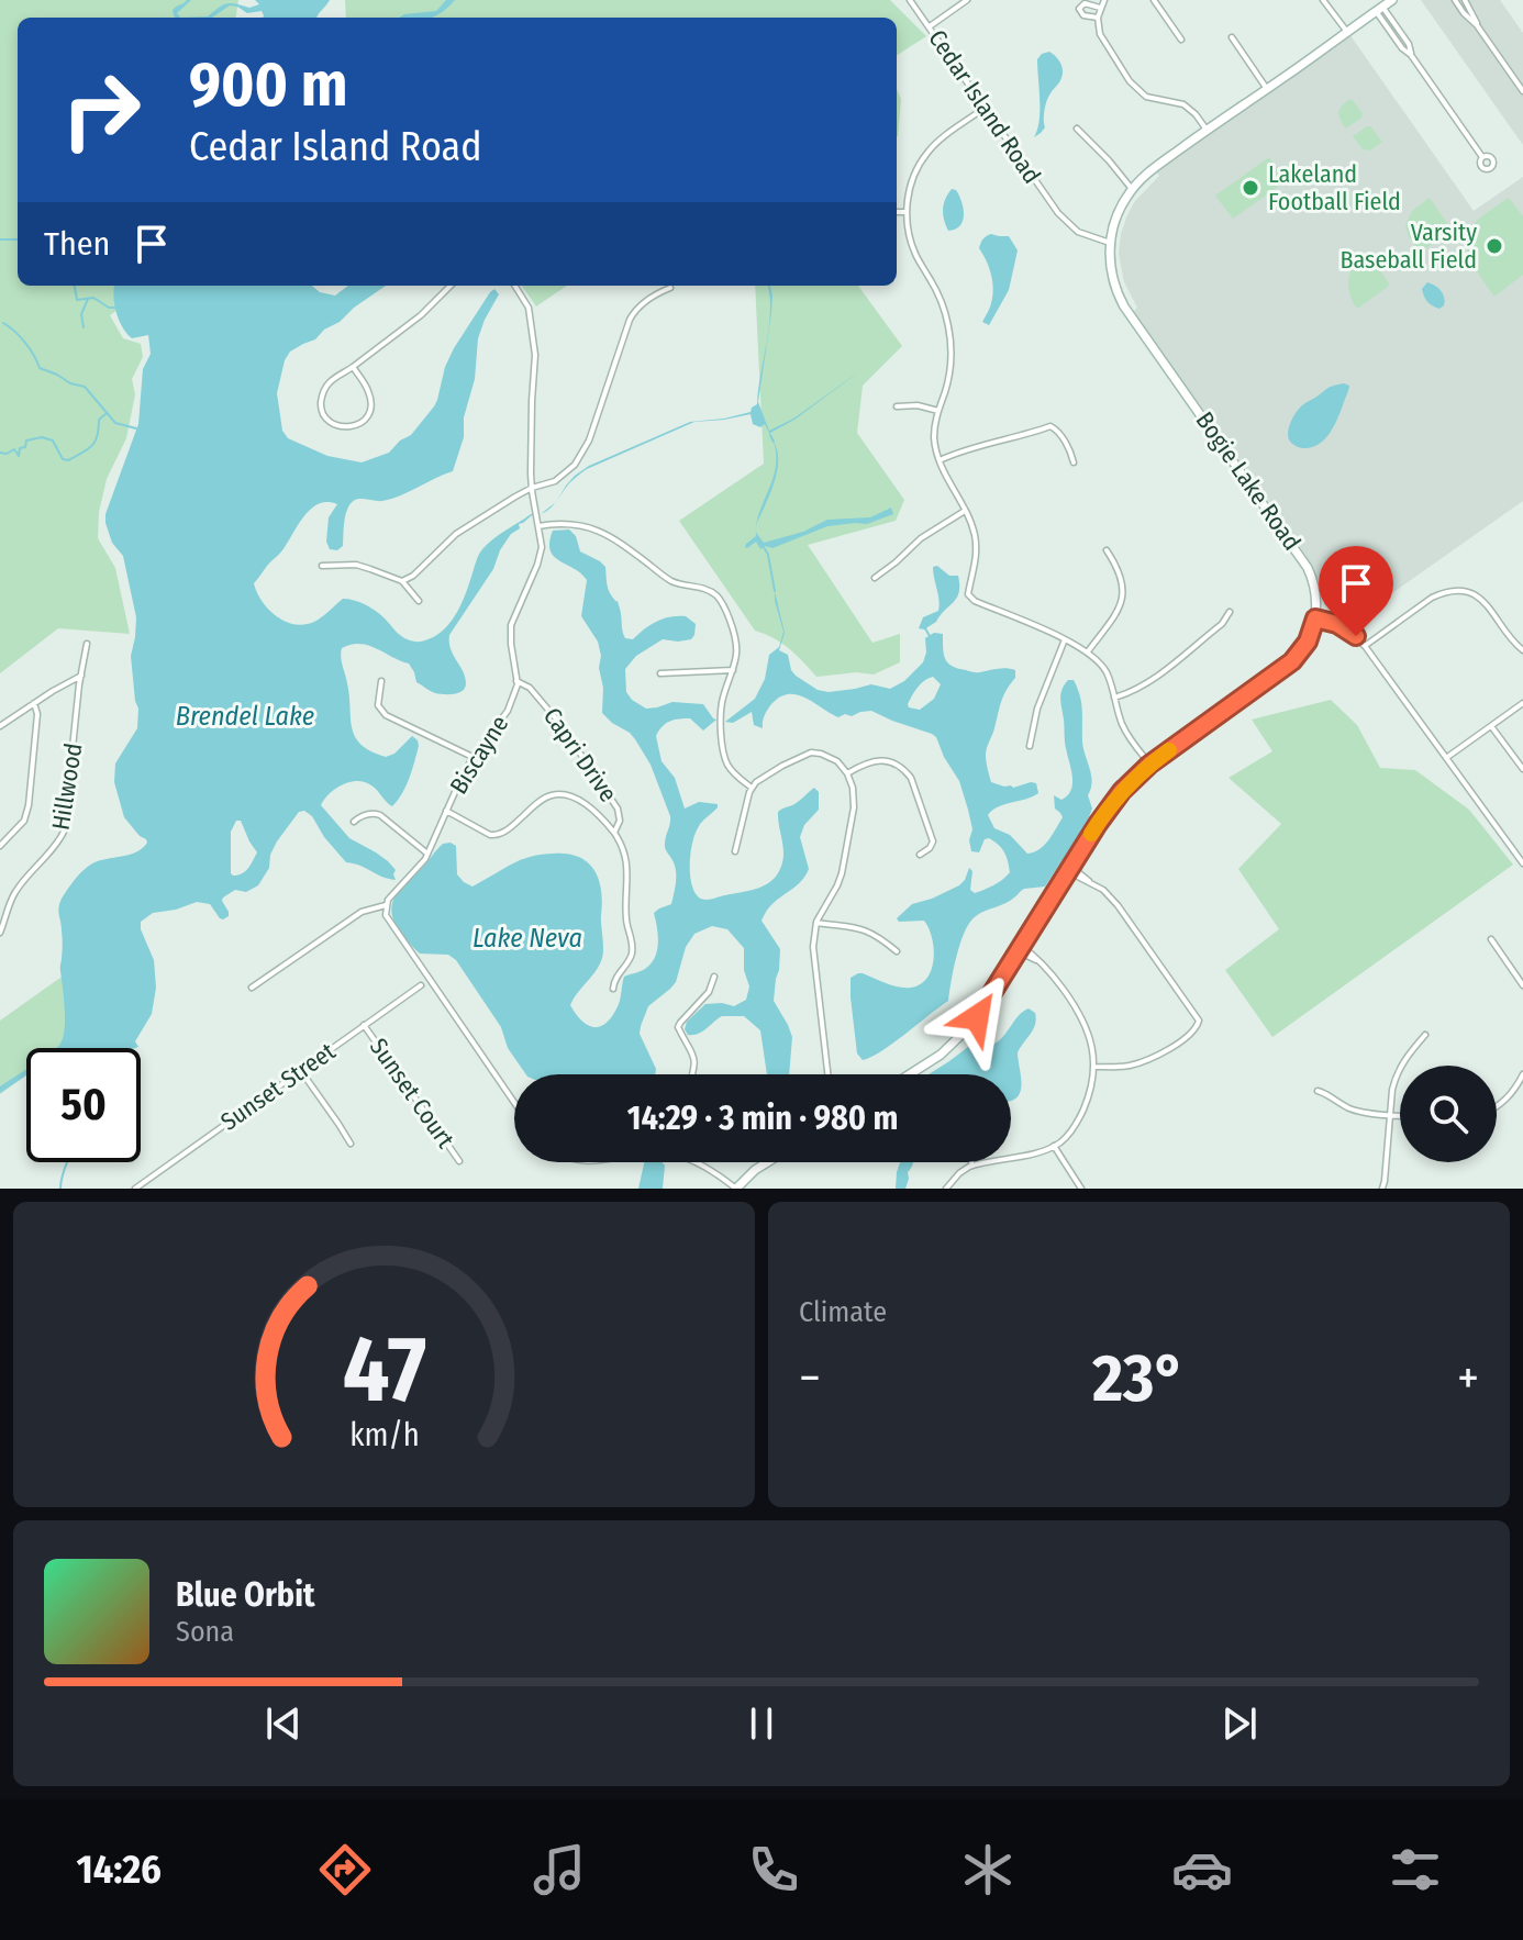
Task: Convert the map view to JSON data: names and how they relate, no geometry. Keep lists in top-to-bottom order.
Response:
{
  "streets": {
    "main road": ["Bogie Lake Road"],
    "street": [
      "Cedar Island Road",
      "Biscayne",
      "Capri Drive",
      "Hillwood",
      "Sunset Street",
      "Sunset Court"
    ]
  },
  "crossings": [
    ["Cedar Island Road", "Bogie Lake Road"],
    ["Biscayne", "Capri Drive"],
    ["Sunset Street", "Sunset Court"]
  ],
  "water": ["Brendel Lake", "Lake Neva"],
  "places": ["Lakeland Football Field", "Varsity Baseball Field"],
  "page": {
    "turn": ["900 m", "Cedar Island Road"],
    "then": "Then",
    "limit": "50",
    "trip": "14:29 · 3 min · 980 m",
    "tile": "Climate",
    "heat": ["−", "23°", "+"],
    "song": ["Blue Orbit", "Sona"],
    "tabs": "14:26",
    "gauge": ["47", "km/h"]
  }
}
